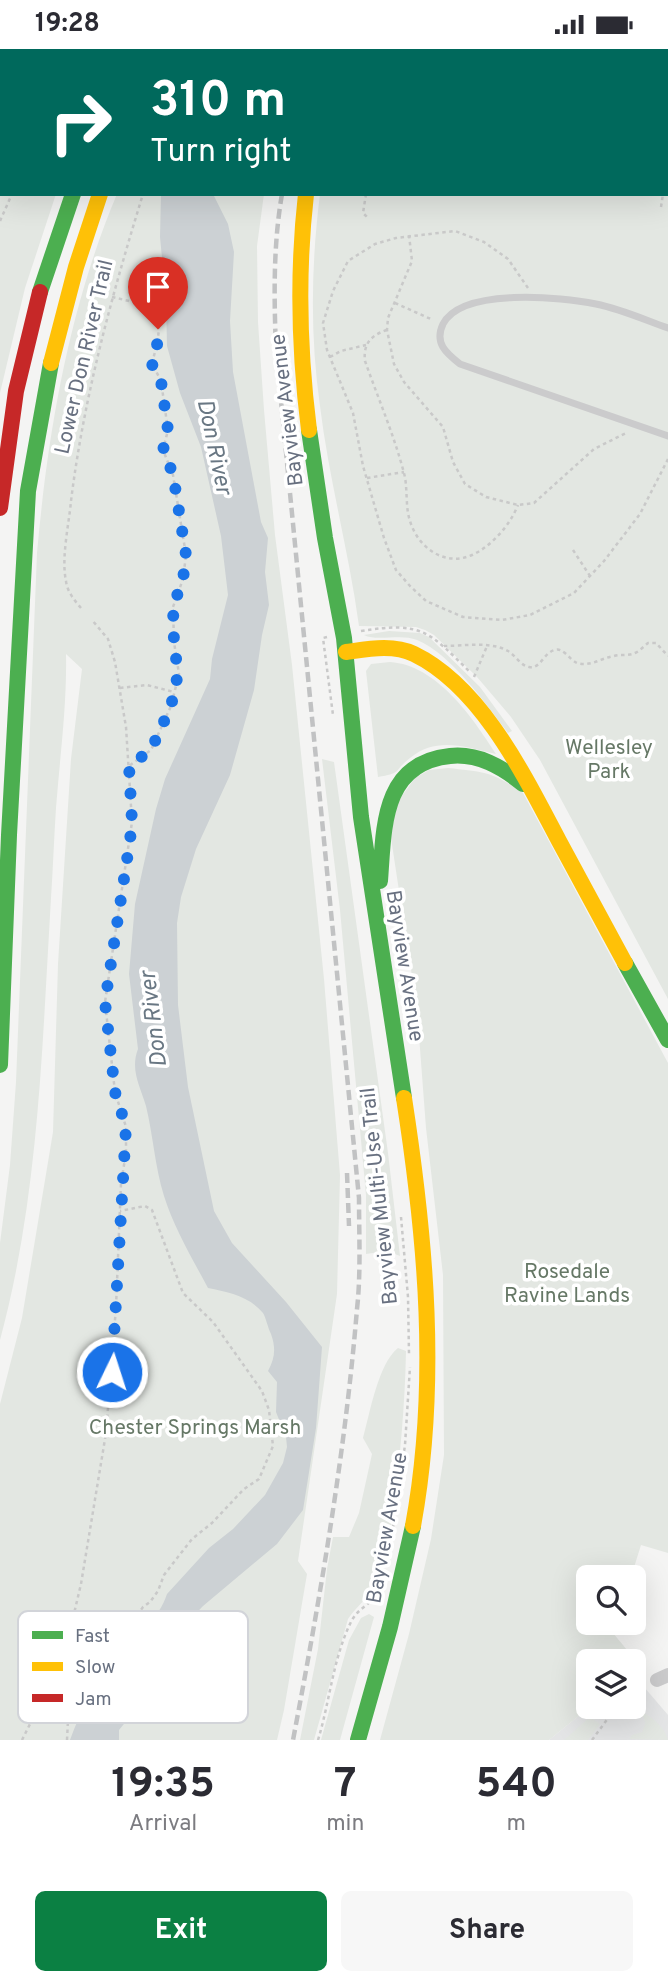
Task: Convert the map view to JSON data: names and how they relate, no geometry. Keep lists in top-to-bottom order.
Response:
{
  "streets": {
    "main road": ["Bayview Avenue"],
    "path": ["Lower Don River Trail", "Bayview Multi-Use Trail"]
  },
  "water": ["Don River"],
  "parks": ["Wellesley Park", "Rosedale Ravine Lands", "Chester Springs Marsh"],
  "legend": ["Fast", "Slow", "Jam"],
  "page": {
    "status": "19:28",
    "turn": ["310 m", "Turn right"],
    "eta": [
      "19:35",
      "Arrival",
      "7",
      "min",
      "540",
      "m"
    ],
    "buttons": ["Exit", "Share"]
  }
}
